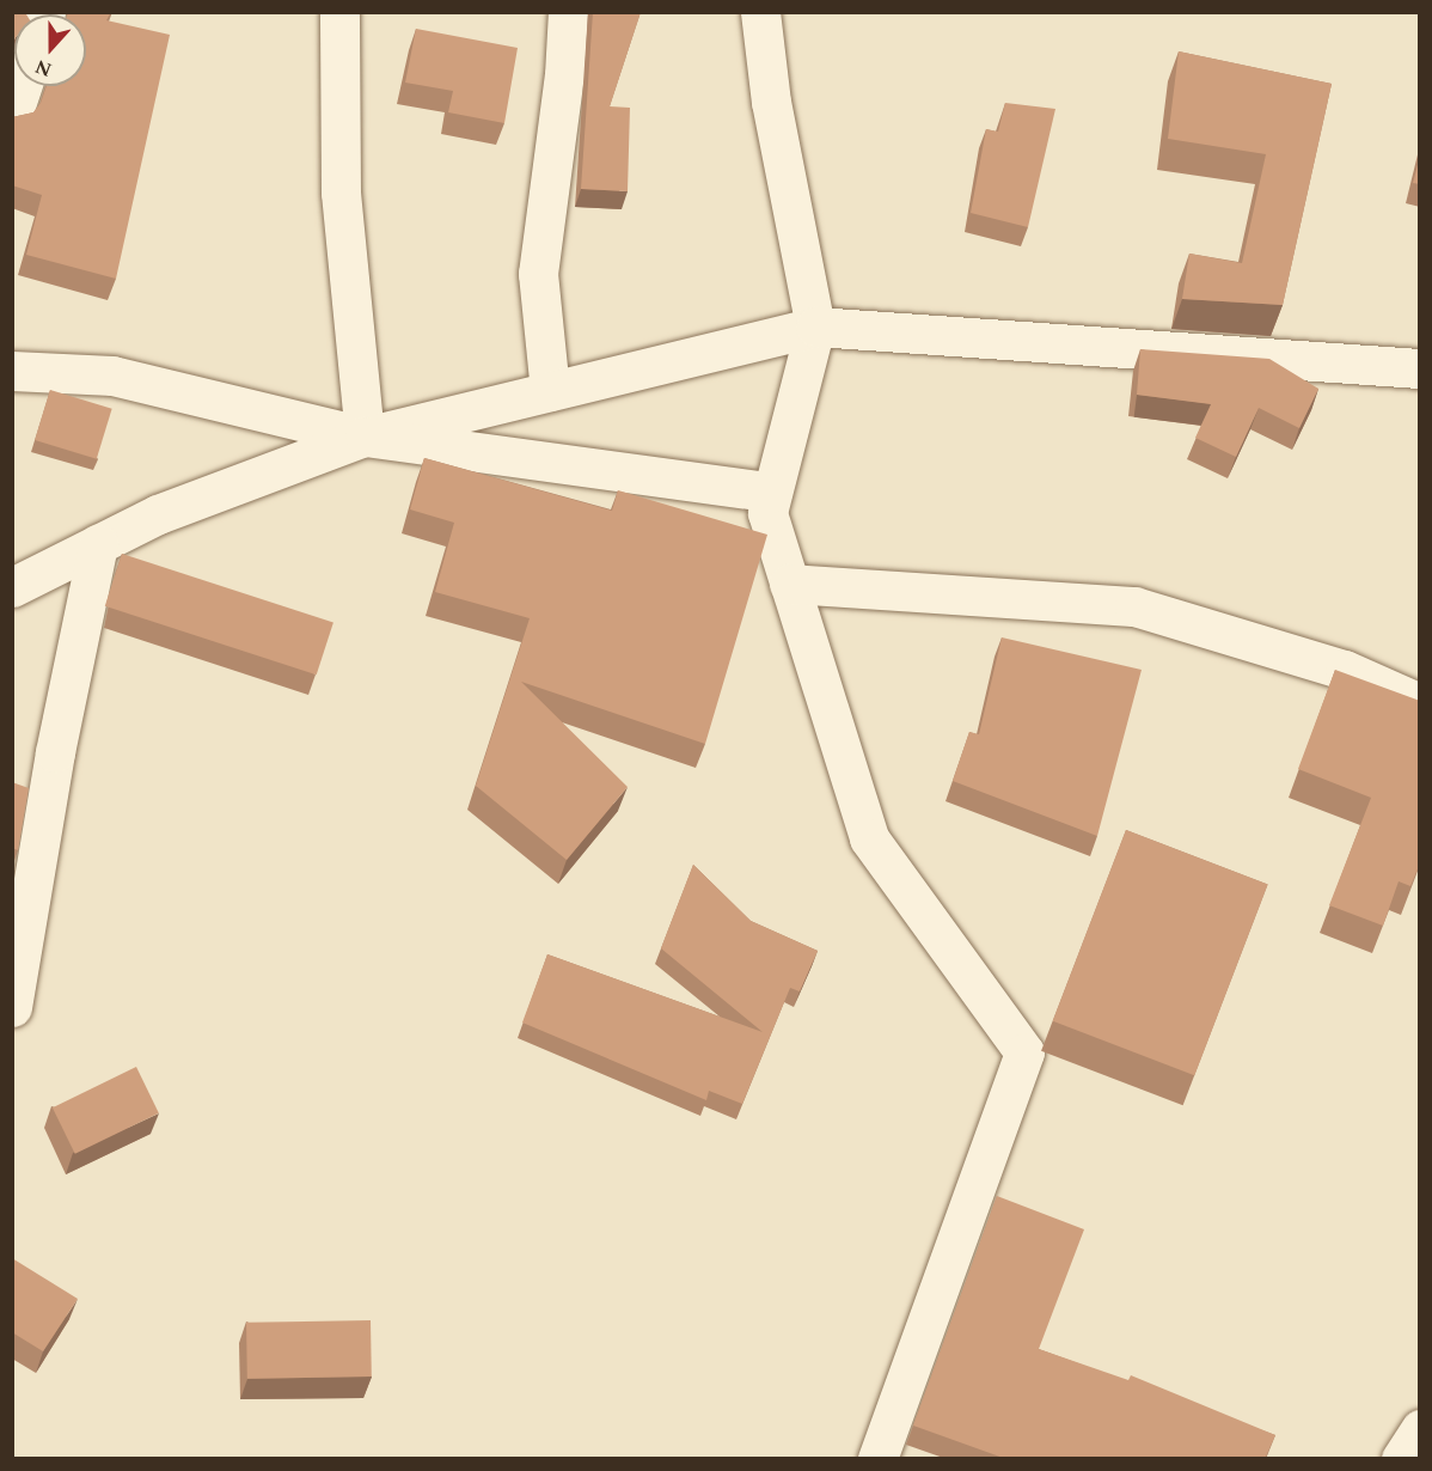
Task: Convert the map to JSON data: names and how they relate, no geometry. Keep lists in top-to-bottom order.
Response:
{
  "north": "bottom"
}
